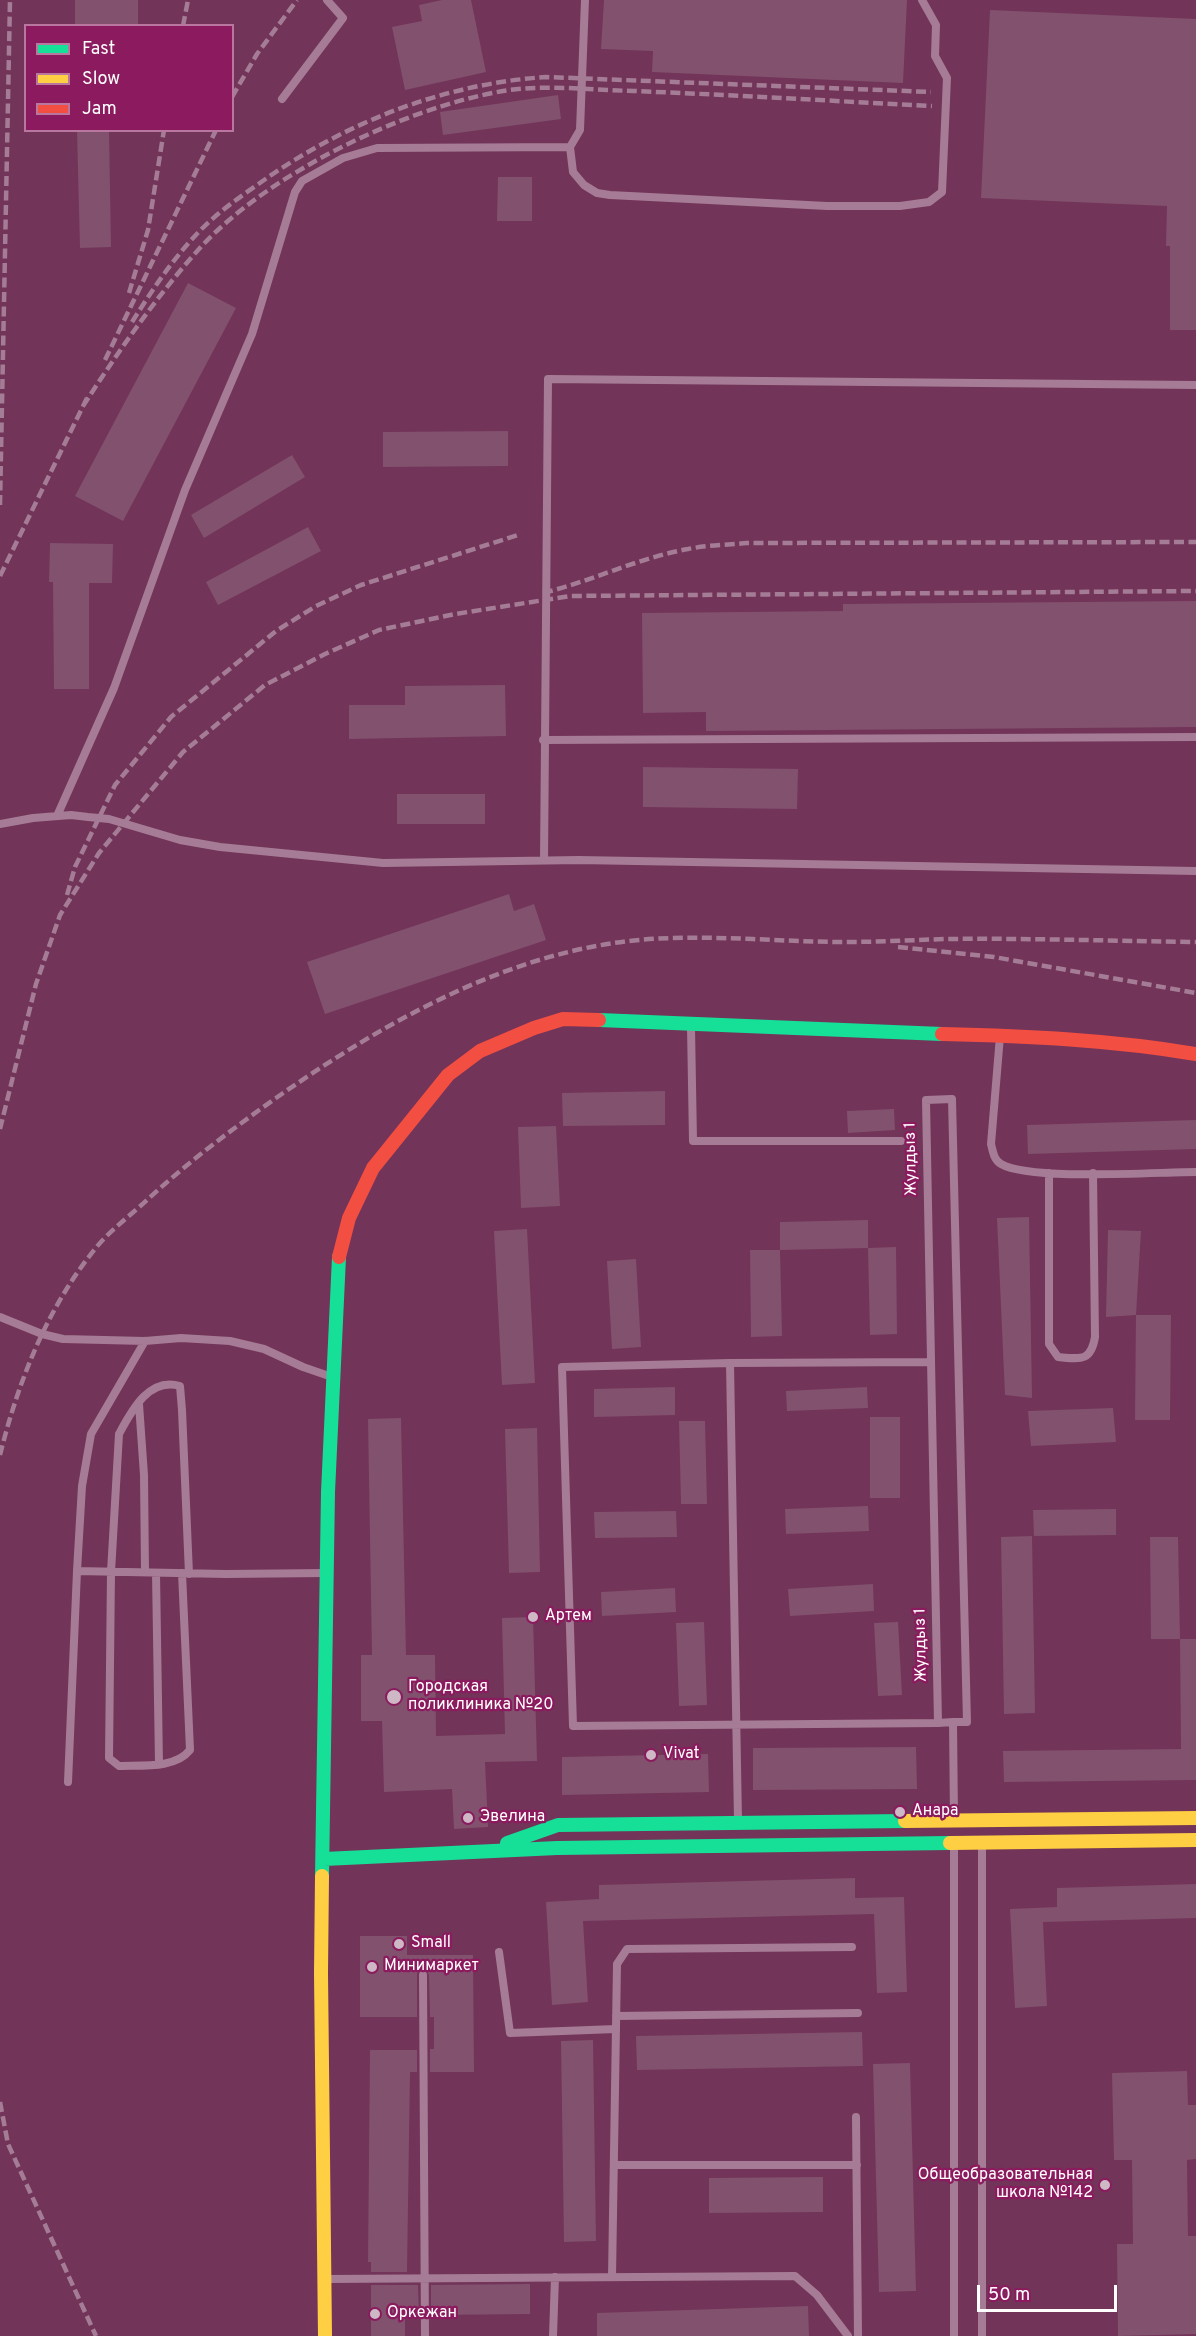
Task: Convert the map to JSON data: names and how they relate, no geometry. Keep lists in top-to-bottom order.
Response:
{
  "streets": {
    "lane": ["Жулдыз 1"]
  },
  "places": [
    "Артем",
    "Городская поликлиника №20",
    "Vivat",
    "Анара",
    "Эвелина",
    "Small",
    "Минимаркет",
    "Общеобразовательная школа №142",
    "Оркежан"
  ],
  "legend": ["Fast", "Slow", "Jam"],
  "scale_bar": "50 m"
}
